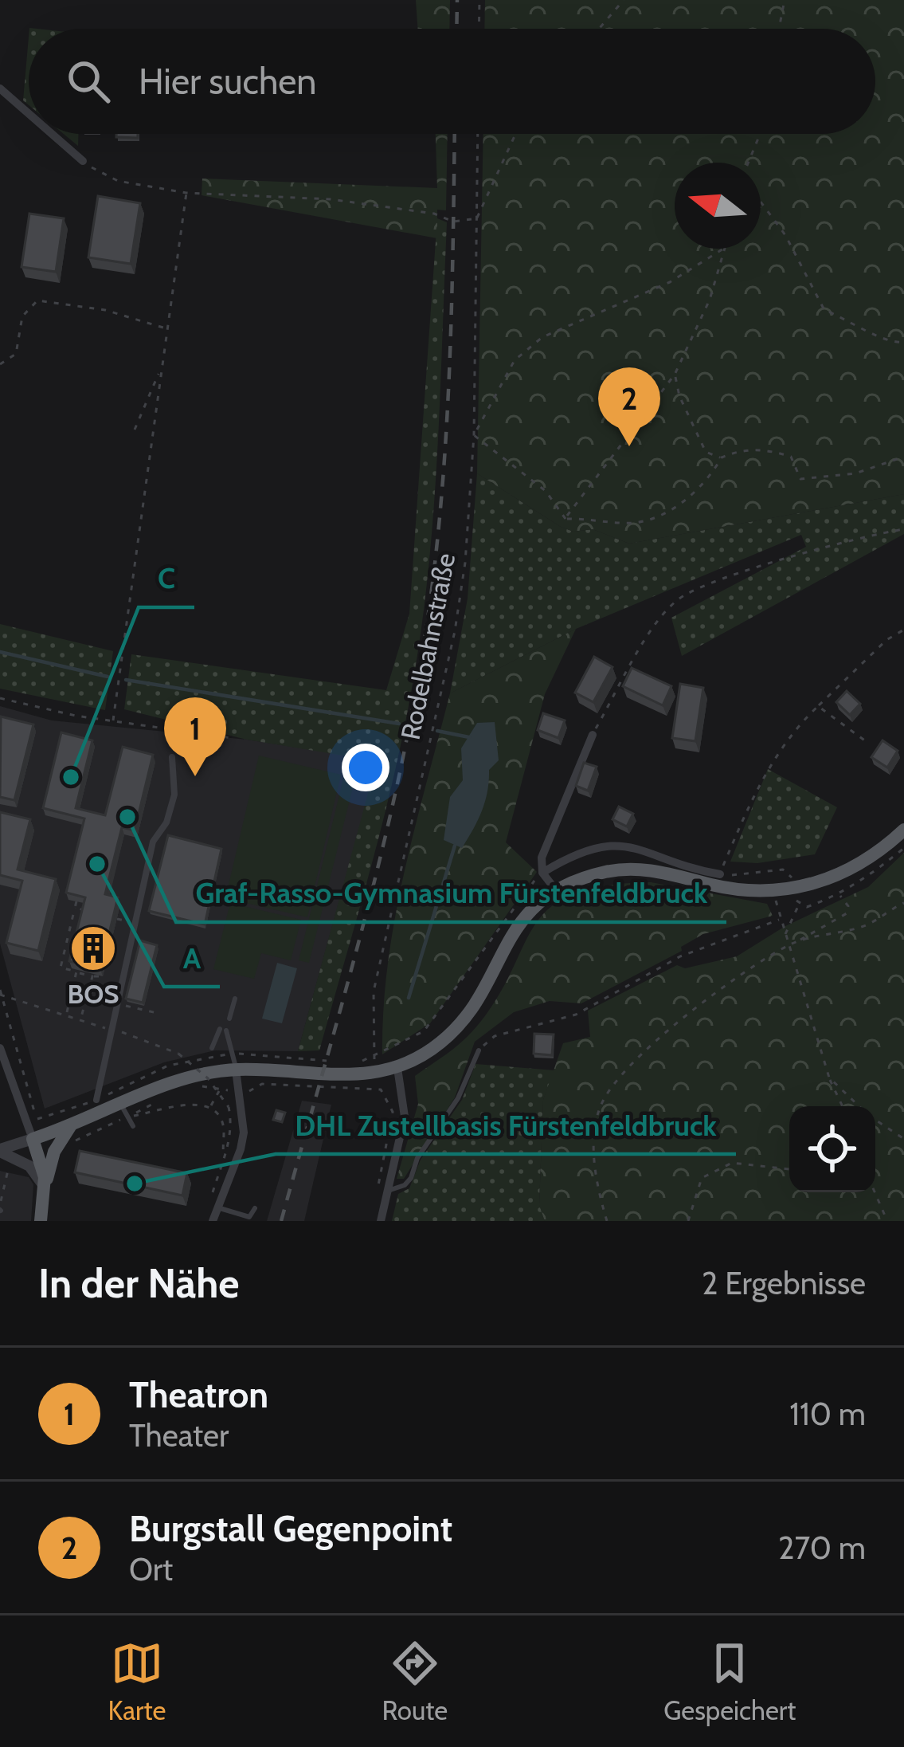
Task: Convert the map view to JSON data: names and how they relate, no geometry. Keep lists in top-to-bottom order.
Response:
{
  "streets": {
    "path": ["Rodelbahnstraße"]
  },
  "places": {
    "other": [
      "C",
      "Graf-Rasso-Gymnasium Fürstenfeldbruck",
      "A",
      "DHL Zustellbasis Fürstenfeldbruck"
    ],
    "building": ["BOS"]
  },
  "north": "left",
  "page": {
    "search": "Hier suchen",
    "pins": ["2", "1"],
    "heading": ["In der Nähe", "2 Ergebnisse"],
    "list": [
      {
        "mark": "1",
        "name": "Theatron",
        "note": "Theater",
        "value": "110 m"
      },
      {
        "mark": "2",
        "name": "Burgstall Gegenpoint",
        "note": "Ort",
        "value": "270 m"
      }
    ],
    "nav": ["Karte", "Route", "Gespeichert"]
  }
}
